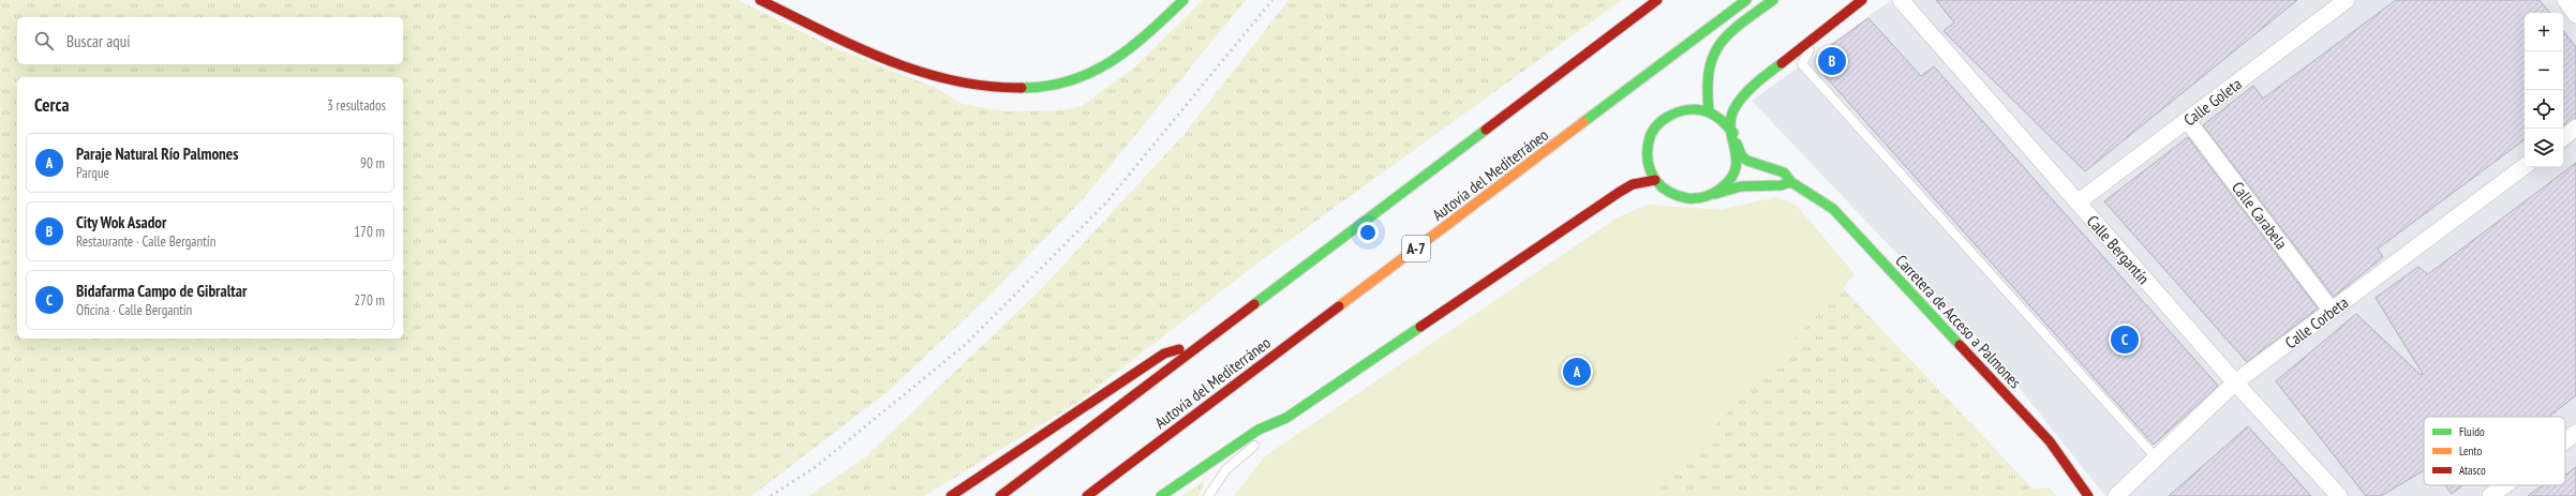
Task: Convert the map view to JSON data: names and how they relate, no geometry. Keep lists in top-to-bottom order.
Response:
{
  "streets": {
    "main road": ["Autovía del Mediterráneo", "A-7", "Carretera de Acceso a Palmones"],
    "street": [
      "Calle Goleta",
      "Calle Carabela",
      "Calle Bergantín",
      "Calle Corbeta"
    ]
  },
  "crossings": [
    ["Calle Goleta", "Calle Carabela"],
    ["Calle Goleta", "Calle Bergantín"],
    ["Calle Carabela", "Calle Corbeta"],
    ["Calle Bergantín", "Calle Corbeta"]
  ],
  "legend": ["Fluido", "Lento", "Atasco"],
  "page": {
    "map_buttons": ["+", "−"],
    "search": "Buscar aquí",
    "pins": ["B", "C", "A"],
    "heading": ["Cerca", "3 resultados"],
    "list": [
      {
        "mark": "A",
        "name": "Paraje Natural Río Palmones",
        "note": "Parque",
        "value": "90 m"
      },
      {
        "mark": "B",
        "name": "City Wok Asador",
        "note": "Restaurante · Calle Bergantín",
        "value": "170 m"
      },
      {
        "mark": "C",
        "name": "Bidafarma Campo de Gibraltar",
        "note": "Oficina · Calle Bergantín",
        "value": "270 m"
      }
    ]
  }
}
